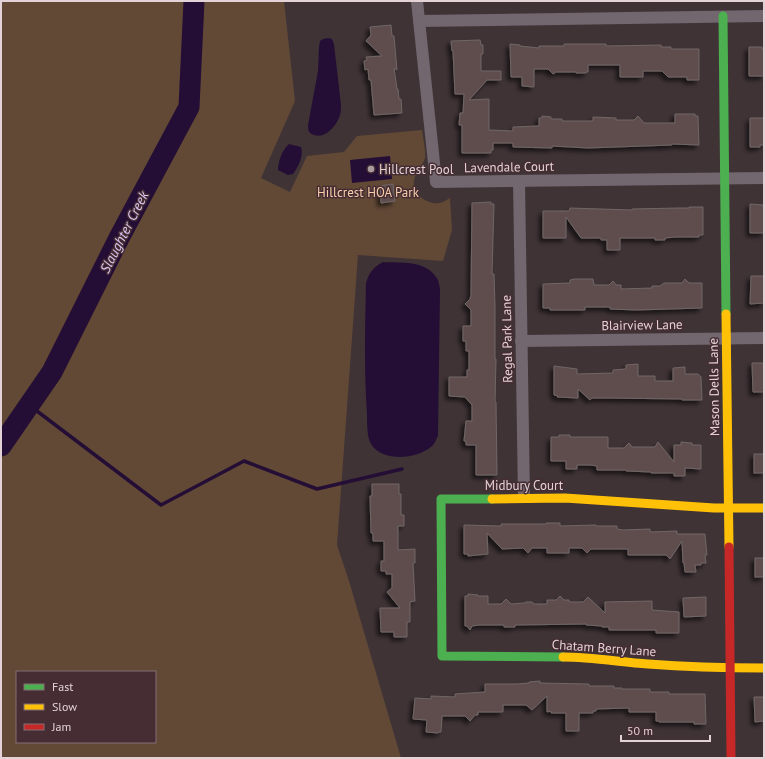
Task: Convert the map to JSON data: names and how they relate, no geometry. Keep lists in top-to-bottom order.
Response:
{
  "streets": {
    "street": [
      "Lavendale Court",
      "Blairview Lane",
      "Regal Park Lane",
      "Mason Dells Lane",
      "Midbury Court",
      "Chatam Berry Lane"
    ]
  },
  "crossings": [
    ["Lavendale Court", "Regal Park Lane"],
    ["Lavendale Court", "Mason Dells Lane"],
    ["Blairview Lane", "Regal Park Lane"],
    ["Blairview Lane", "Mason Dells Lane"],
    ["Regal Park Lane", "Midbury Court"],
    ["Mason Dells Lane", "Midbury Court"],
    ["Mason Dells Lane", "Chatam Berry Lane"],
    ["Midbury Court", "Chatam Berry Lane"]
  ],
  "water": ["Slaughter Creek"],
  "parks": ["Hillcrest HOA Park"],
  "places": ["Hillcrest Pool"],
  "legend": ["Fast", "Slow", "Jam"],
  "scale_bar": "50 m"
}
